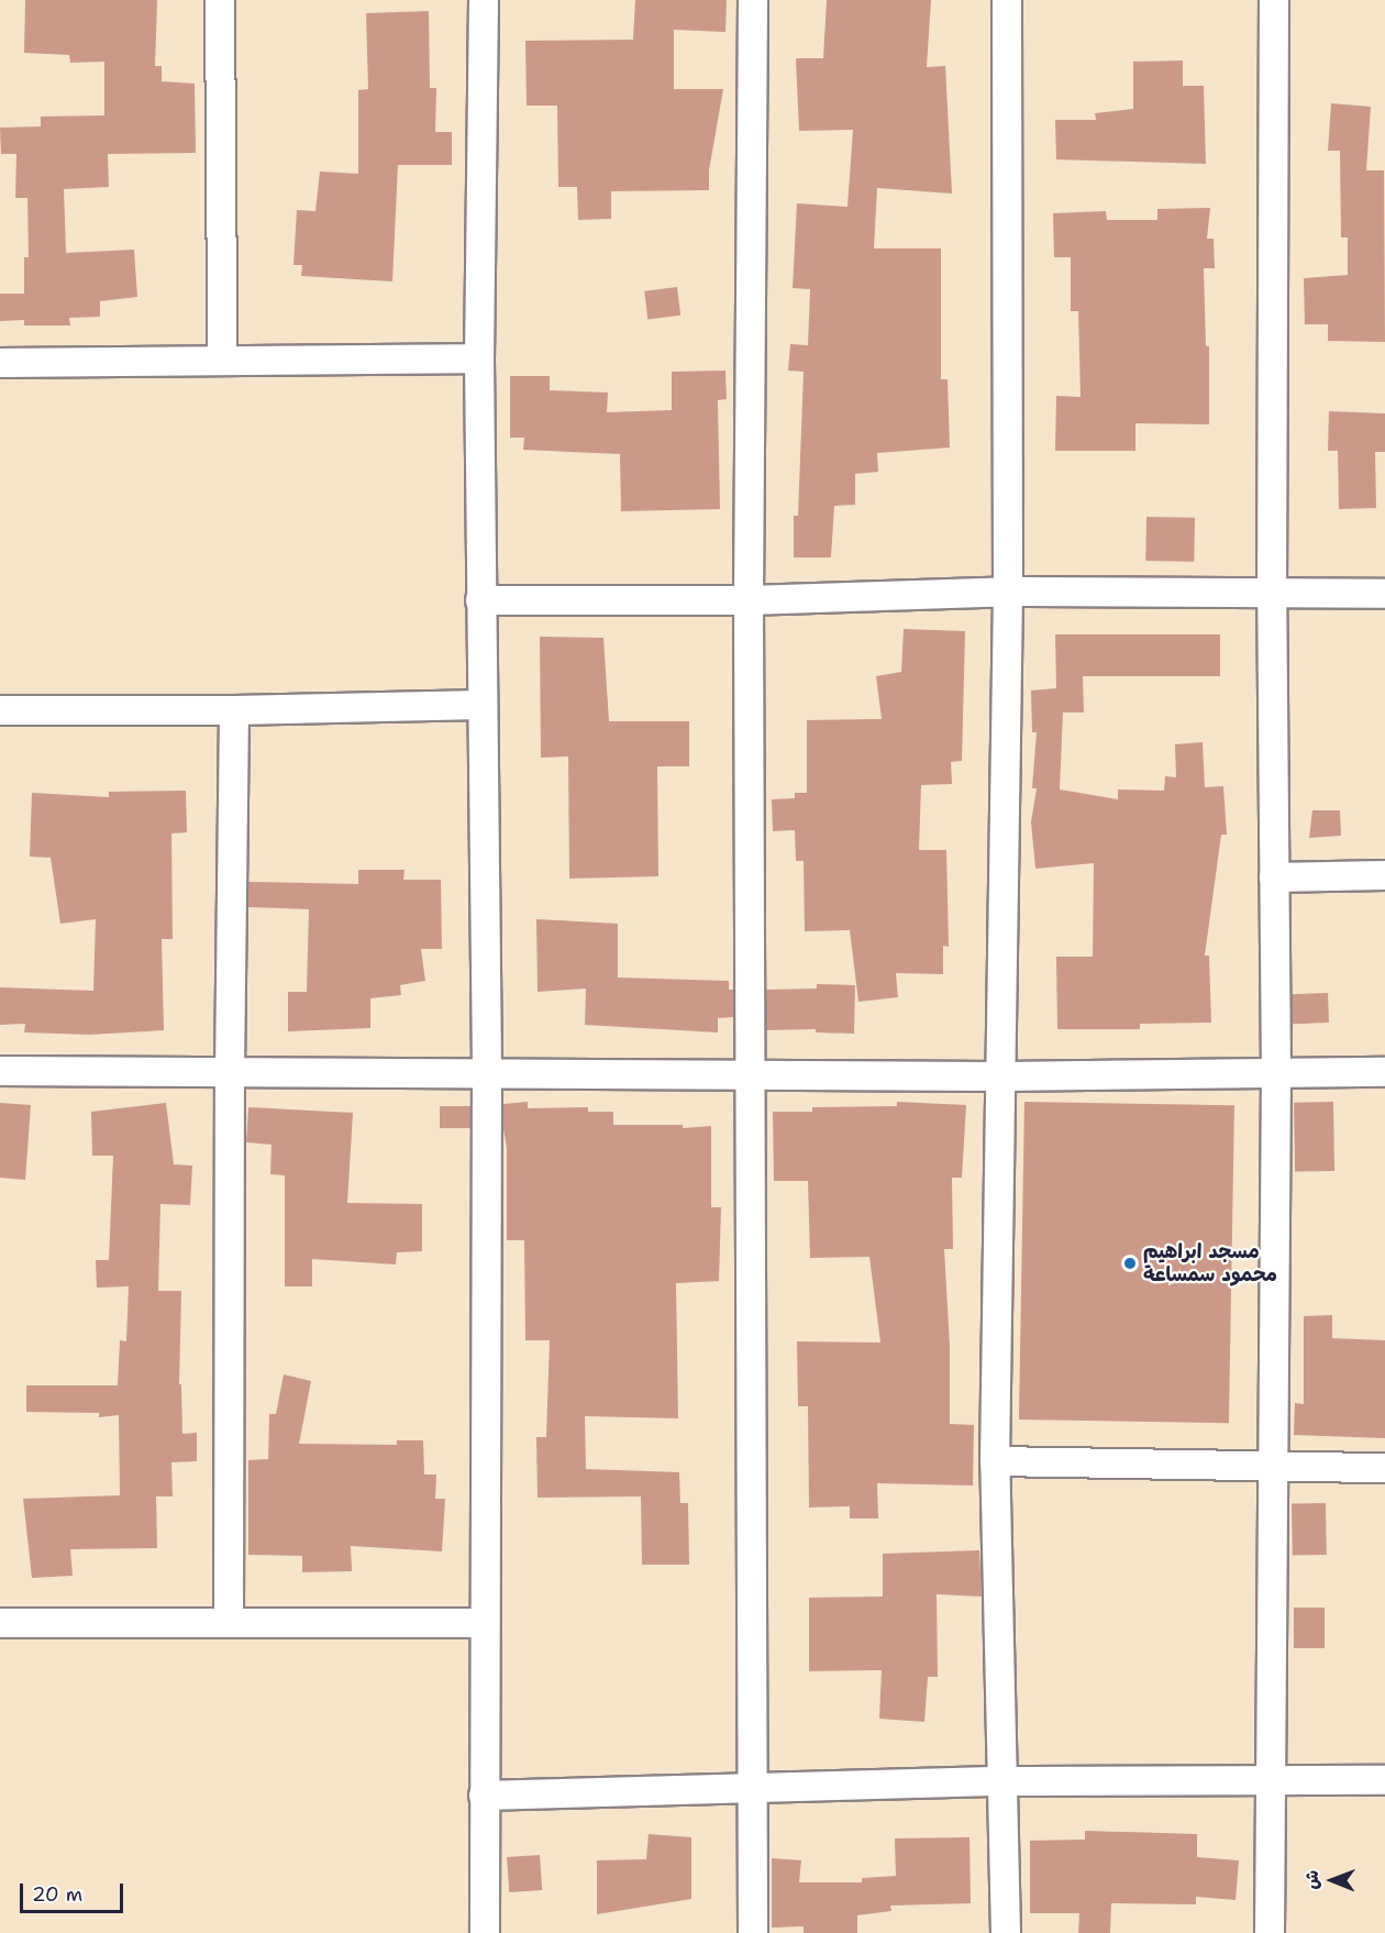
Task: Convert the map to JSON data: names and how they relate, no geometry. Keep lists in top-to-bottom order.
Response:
{
  "places": ["مسجد ابراهيم محمود سمساعة"],
  "scale_bar": "20 m",
  "north": "left"
}
